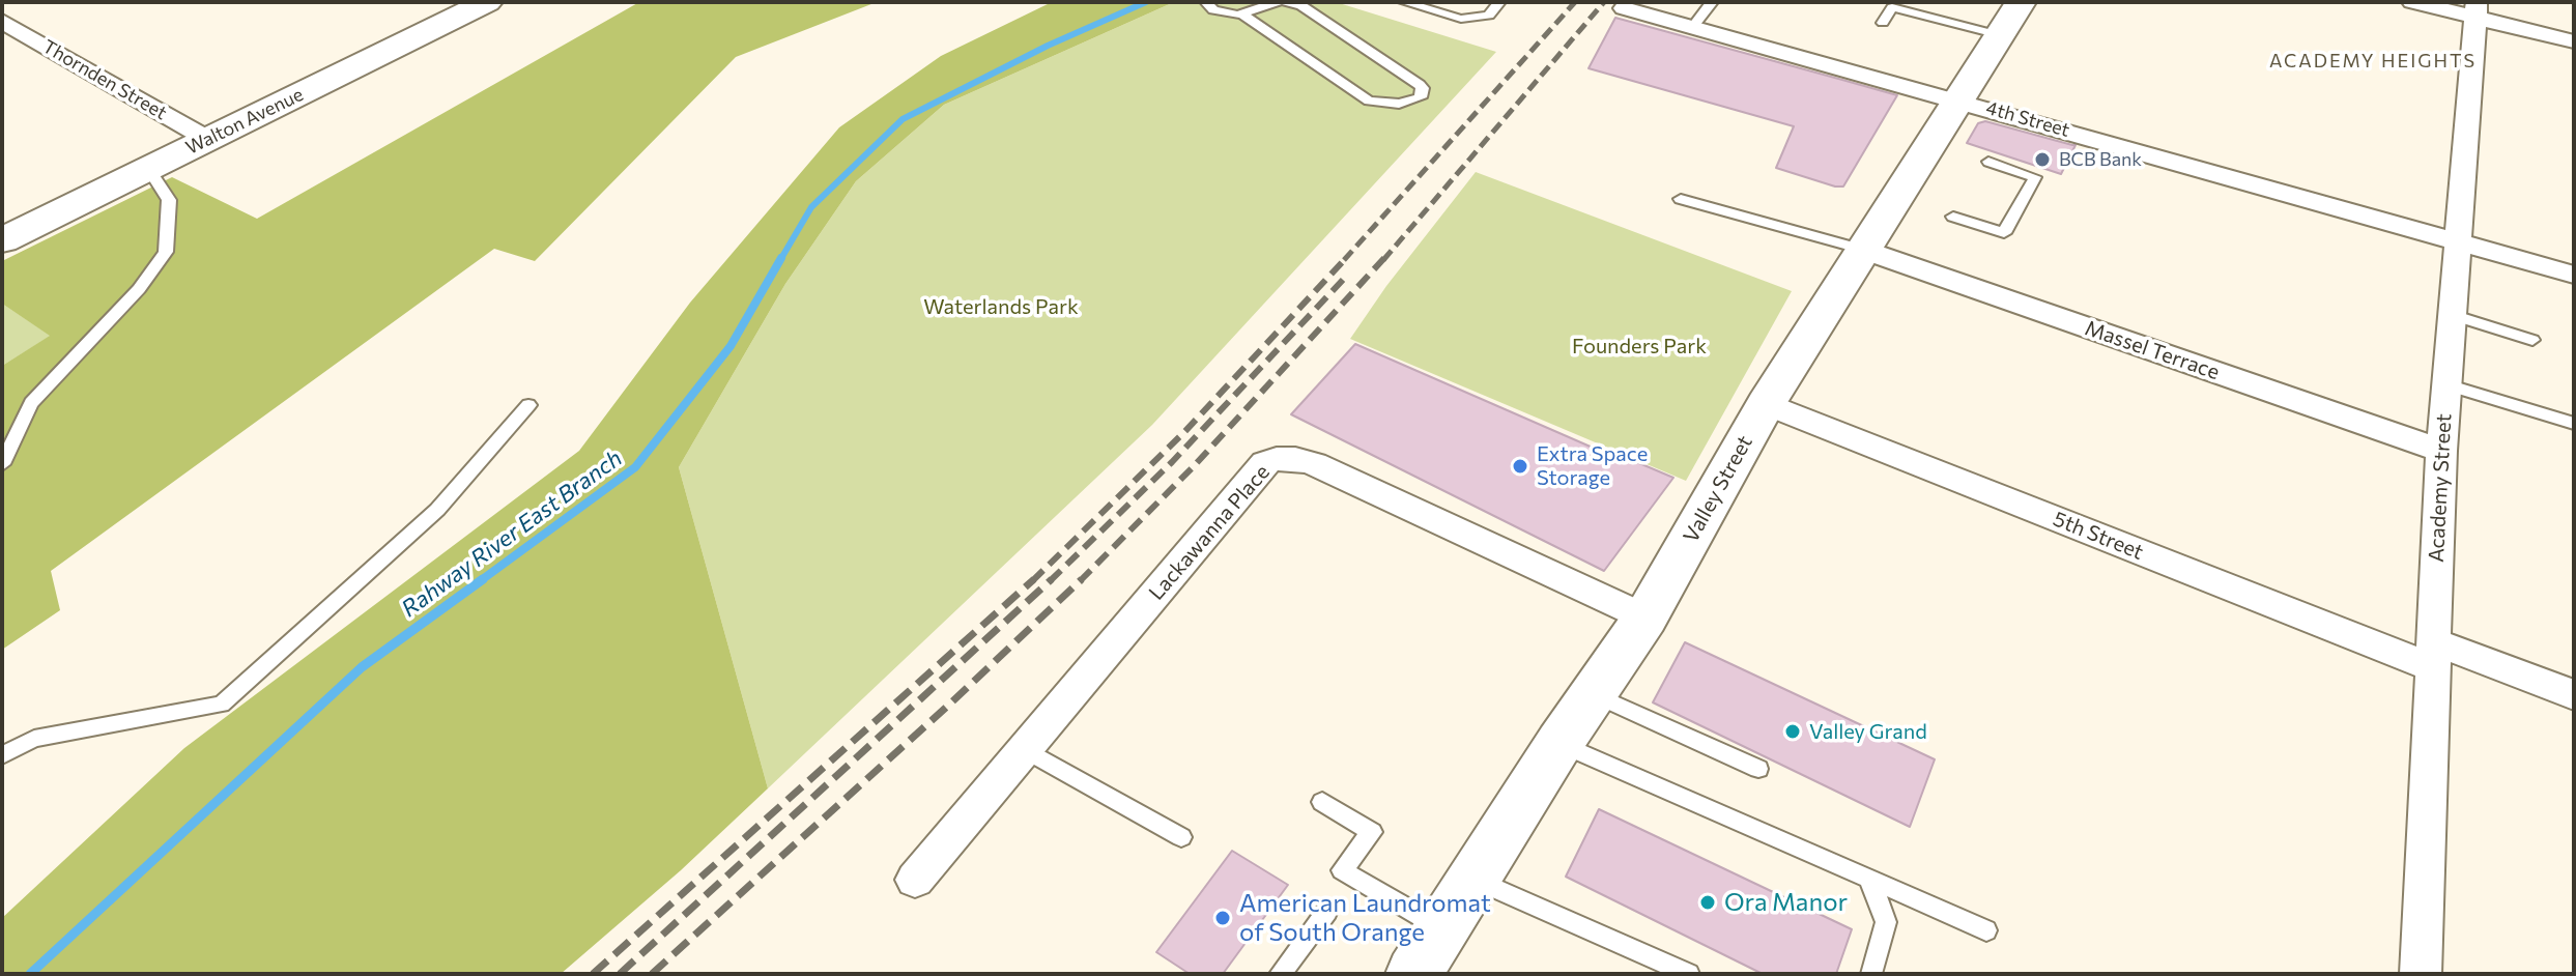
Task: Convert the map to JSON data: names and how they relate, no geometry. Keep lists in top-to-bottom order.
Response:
{
  "streets": {
    "main road": ["Walton Avenue", "Valley Street"],
    "street": [
      "Thornden Street",
      "4th Street",
      "Massel Terrace",
      "Academy Street",
      "Lackawanna Place",
      "5th Street"
    ]
  },
  "crossings": [
    ["Thornden Street", "Walton Avenue"],
    ["4th Street", "Academy Street"],
    ["4th Street", "Valley Street"],
    ["Massel Terrace", "Academy Street"],
    ["Massel Terrace", "Valley Street"],
    ["Academy Street", "5th Street"],
    ["Valley Street", "Lackawanna Place"],
    ["Valley Street", "5th Street"]
  ],
  "districts": ["ACADEMY HEIGHTS"],
  "water": ["Rahway River East Branch"],
  "parks": ["Waterlands Park", "Founders Park"],
  "places": [
    "BCB Bank",
    "Extra Space Storage",
    "Valley Grand",
    "Ora Manor",
    "American Laundromat of South Orange"
  ]
}
